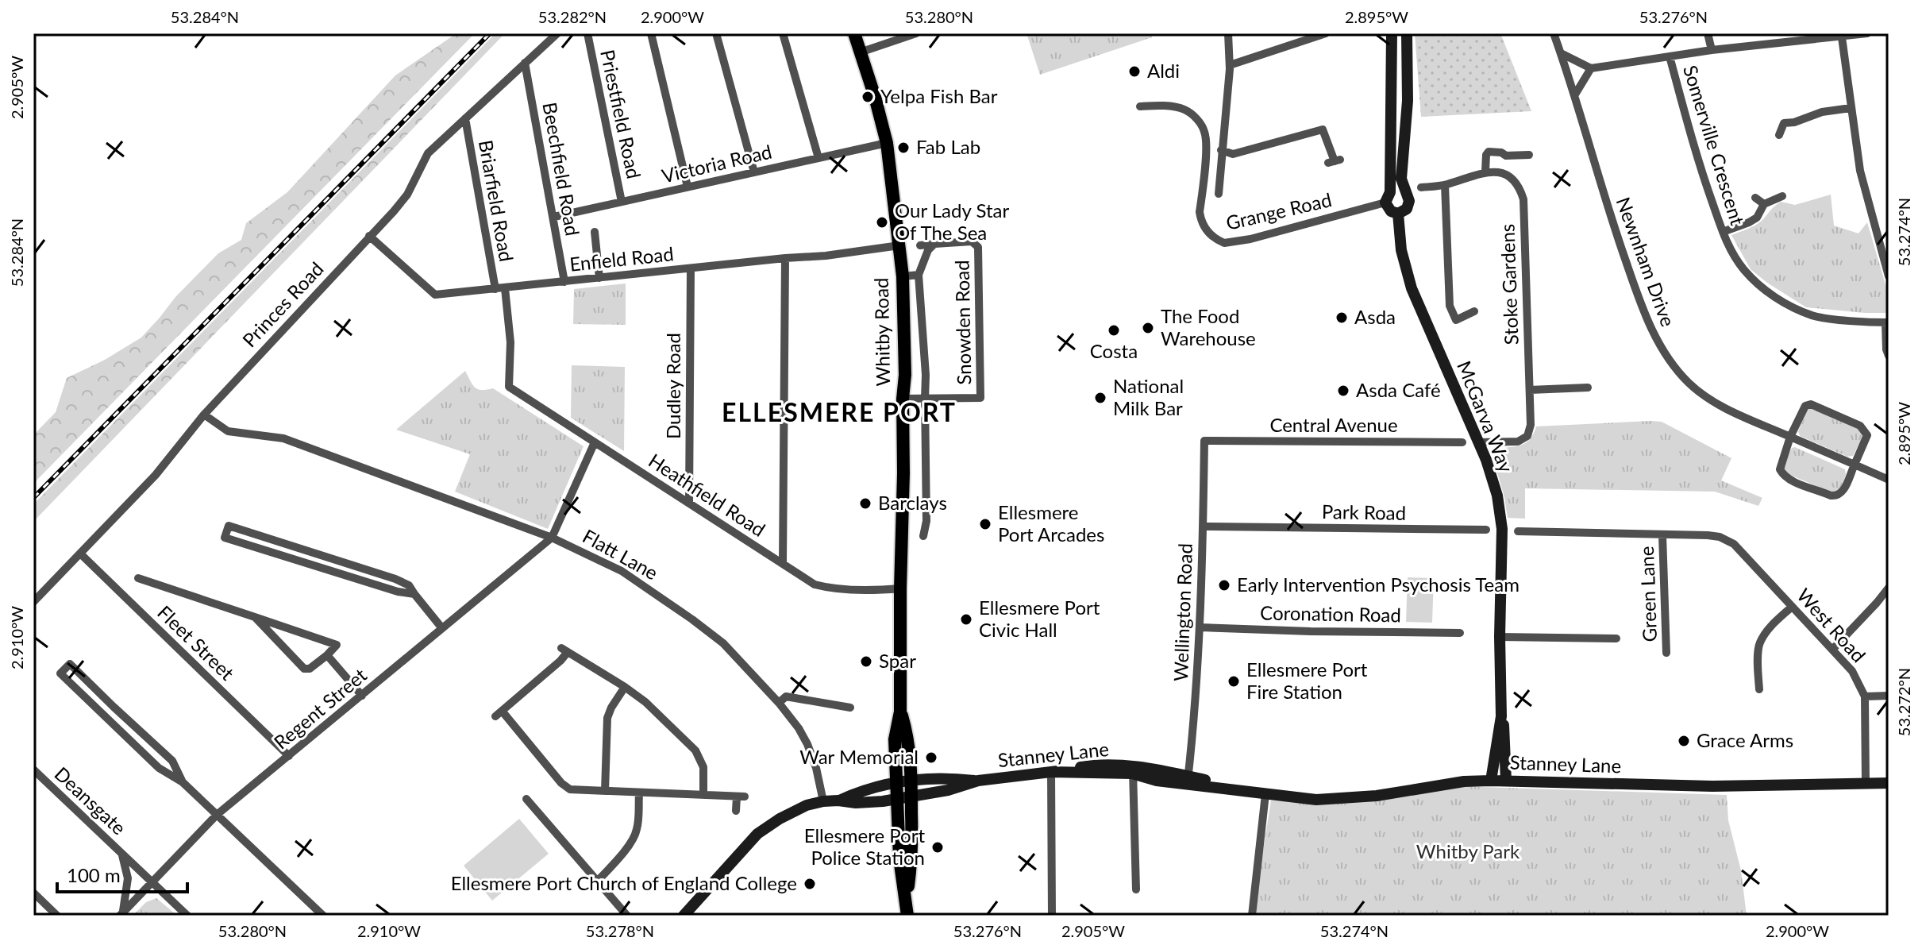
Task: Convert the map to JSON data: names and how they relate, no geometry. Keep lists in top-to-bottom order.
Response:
{
  "streets": {
    "main road": ["Whitby Road", "McGarva Way", "Stanney Lane"],
    "street": [
      "Priestfield Road",
      "Somerville Crescent",
      "Victoria Road",
      "Beechfield Road",
      "Briarfield Road",
      "Grange Road",
      "Enfield Road",
      "Newnham Drive",
      "Stoke Gardens",
      "Princes Road",
      "Snowden Road",
      "Dudley Road",
      "Central Avenue",
      "Heathfield Road",
      "Park Road",
      "Flatt Lane",
      "Green Lane",
      "Wellington Road",
      "Coronation Road",
      "West Road",
      "Fleet Street",
      "Regent Street",
      "Deansgate"
    ]
  },
  "crossings": [
    ["Priestfield Road", "Victoria Road"],
    ["Victoria Road", "Beechfield Road"],
    ["Victoria Road", "Whitby Road"],
    ["Beechfield Road", "Enfield Road"],
    ["Beechfield Road", "Princes Road"],
    ["Briarfield Road", "Enfield Road"],
    ["Briarfield Road", "Princes Road"],
    ["Briarfield Road", "Heathfield Road"],
    ["Grange Road", "McGarva Way"],
    ["Enfield Road", "Princes Road"],
    ["Enfield Road", "Whitby Road"],
    ["Enfield Road", "Dudley Road"],
    ["Stoke Gardens", "McGarva Way"],
    ["Princes Road", "Flatt Lane"],
    ["Princes Road", "Fleet Street"],
    ["Whitby Road", "Heathfield Road"],
    ["Whitby Road", "Stanney Lane"],
    ["Dudley Road", "Heathfield Road"],
    ["McGarva Way", "Stanney Lane"],
    ["Central Avenue", "Wellington Road"],
    ["Park Road", "Wellington Road"],
    ["Flatt Lane", "Regent Street"],
    ["Green Lane", "West Road"],
    ["Wellington Road", "Coronation Road"],
    ["Wellington Road", "Stanney Lane"],
    ["West Road", "Stanney Lane"],
    ["Fleet Street", "Regent Street"],
    ["Regent Street", "Deansgate"]
  ],
  "districts": ["ELLESMERE PORT"],
  "parks": ["Whitby Park"],
  "places": [
    "Aldi",
    "Yelpa Fish Bar",
    "Fab Lab",
    "Our Lady Star Of The Sea",
    "Asda",
    "The Food Warehouse",
    "Costa",
    "Asda Café",
    "National Milk Bar",
    "Barclays",
    "Ellesmere Port Arcades",
    "Early Intervention Psychosis Team",
    "Ellesmere Port Civic Hall",
    "Spar",
    "Ellesmere Port Fire Station",
    "Grace Arms",
    "War Memorial",
    "Ellesmere Port Police Station",
    "Ellesmere Port Church of England College"
  ],
  "scale_bar": "100 m",
  "coordinates": [
    "53.284°N",
    "53.282°N",
    "2.900°W",
    "53.280°N",
    "2.895°W",
    "53.276°N",
    "2.905°W",
    "53.274°N",
    "2.910°W",
    "53.272°N",
    "53.278°N"
  ]
}
